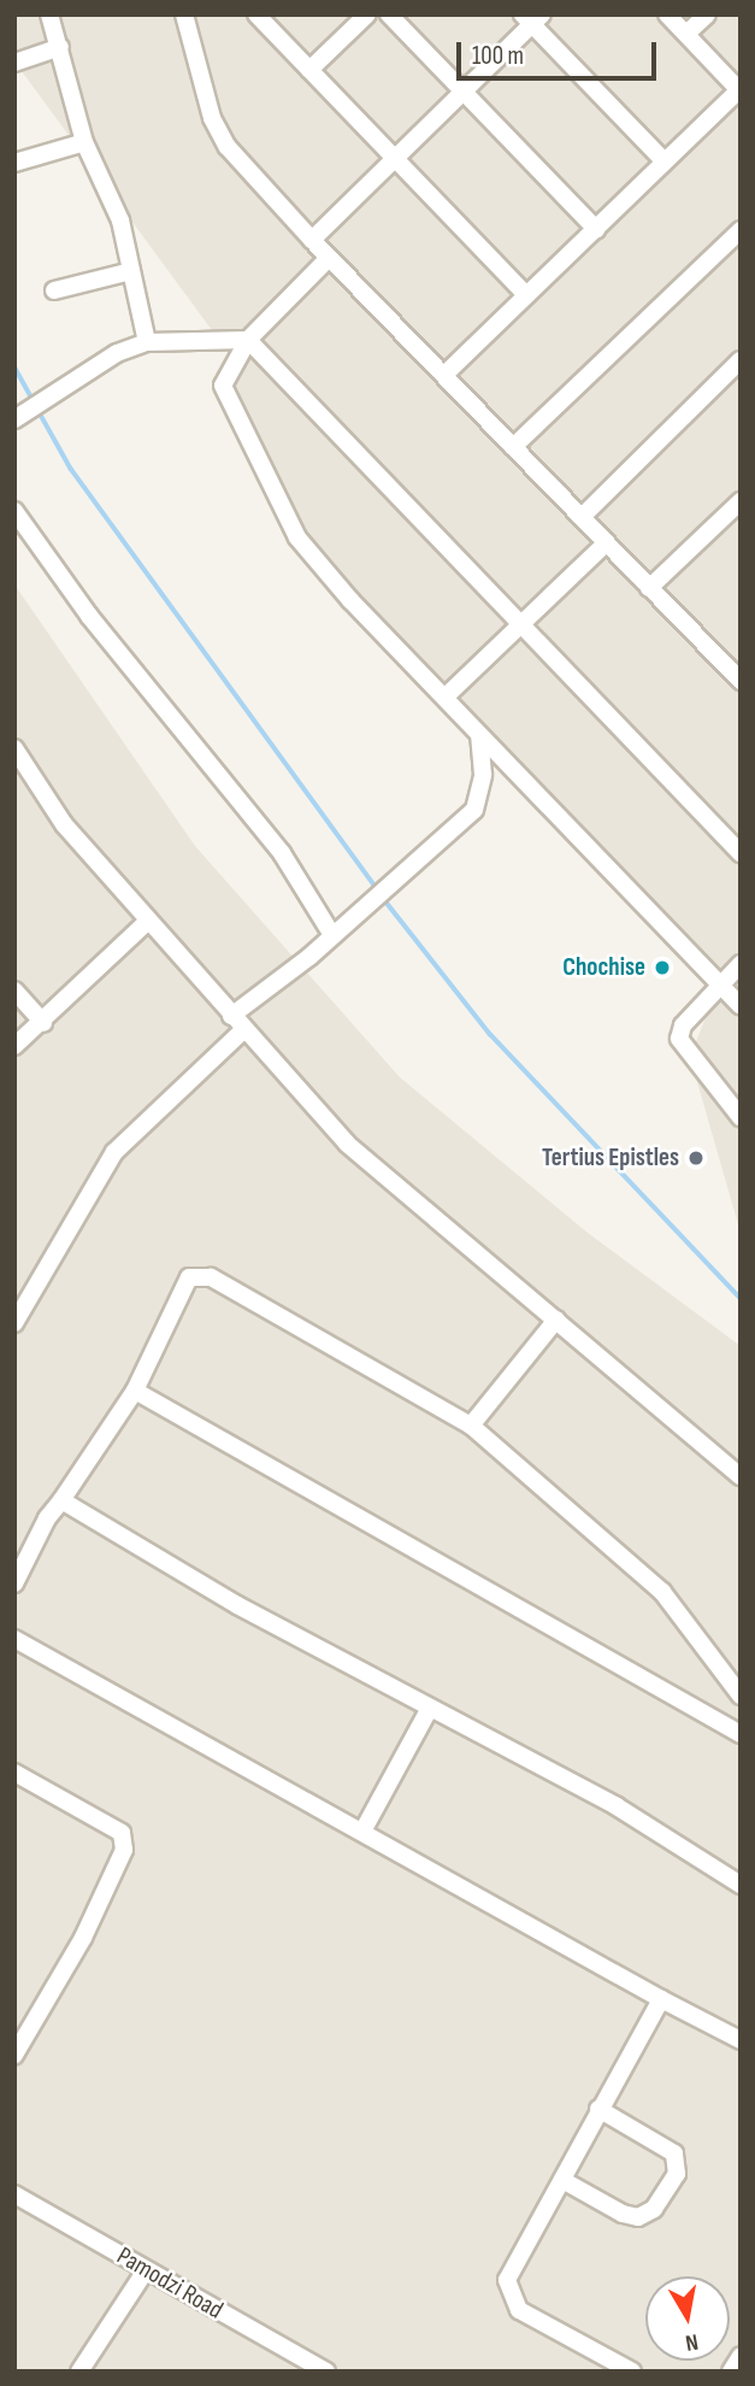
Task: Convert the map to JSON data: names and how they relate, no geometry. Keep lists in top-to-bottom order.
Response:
{
  "streets": {
    "street": ["Pamodzi Road"]
  },
  "places": ["Chochise", "Tertius Epistles"],
  "scale_bar": "100 m",
  "north": "bottom"
}
